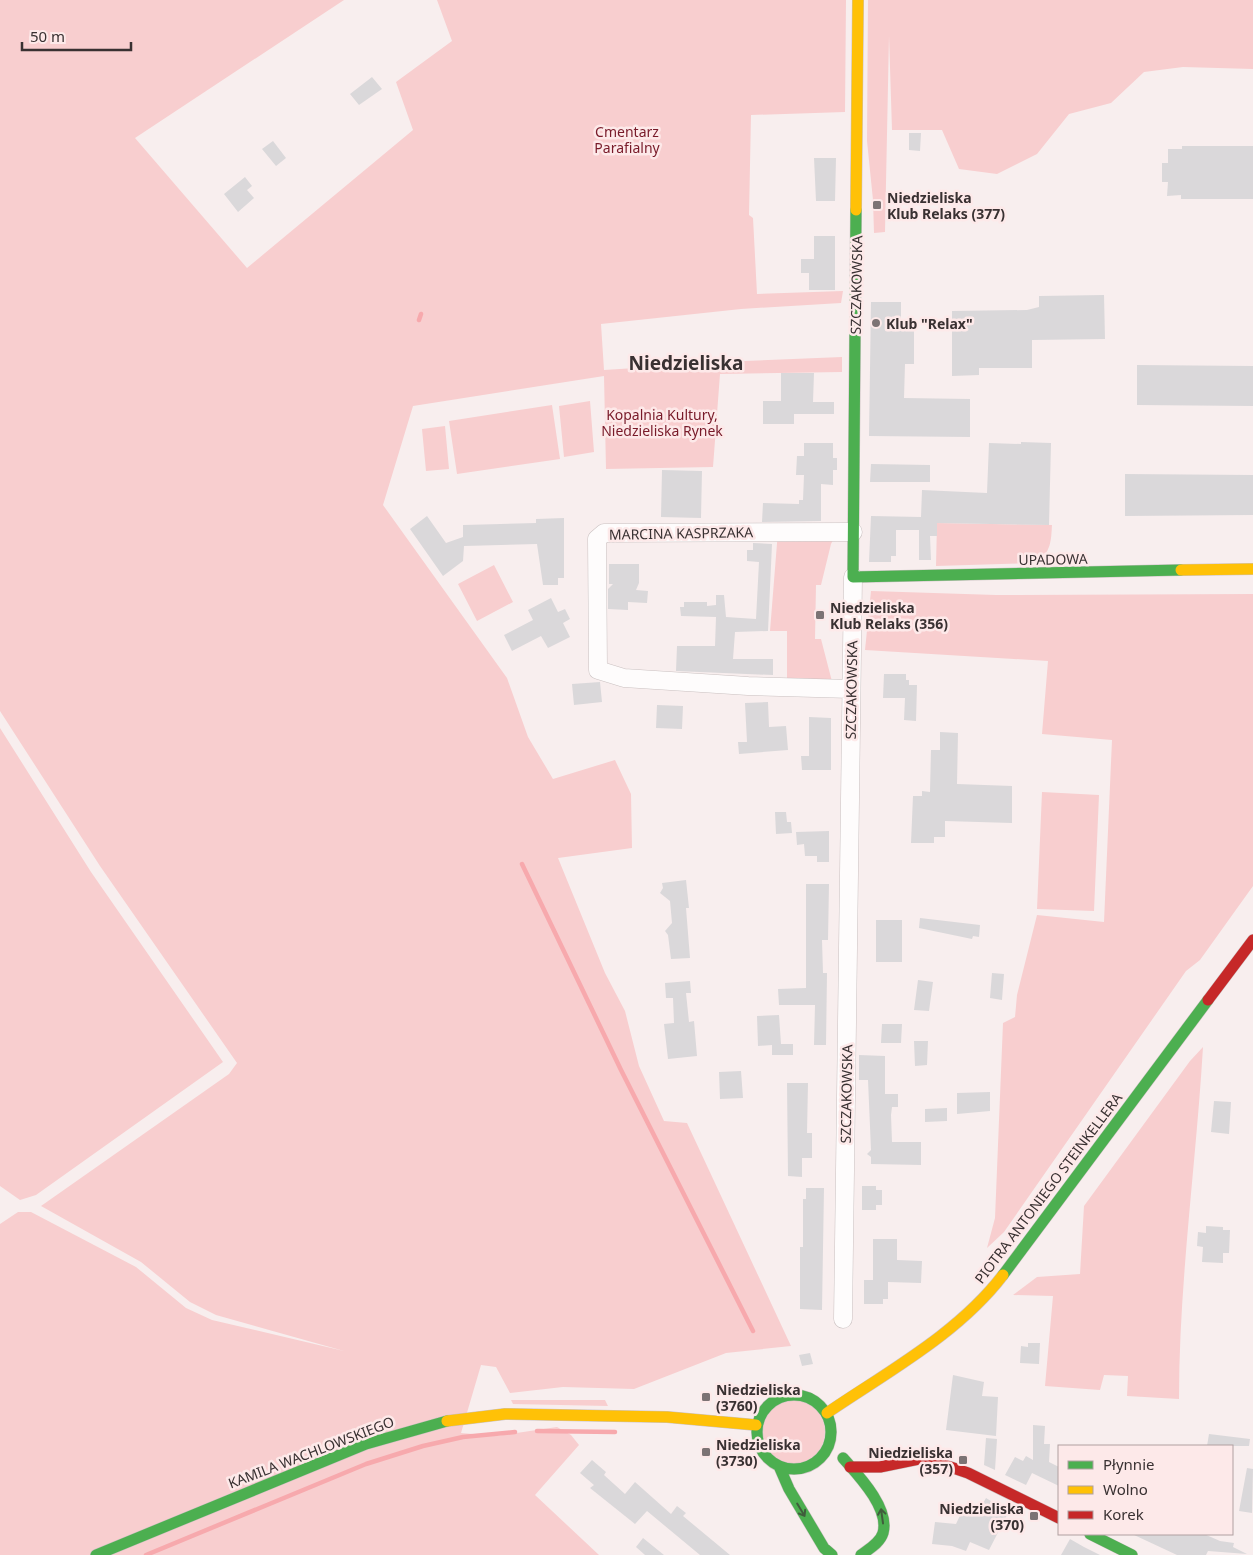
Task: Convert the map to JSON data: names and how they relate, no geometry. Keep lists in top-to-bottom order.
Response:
{
  "streets": {
    "street": [
      "SZCZAKOWSKA",
      "MARCINA KASPRZAKA",
      "UPADOWA",
      "PIOTRA ANTONIEGO STEINKELLERA",
      "KAMILA WACHLOWSKIEGO"
    ]
  },
  "crossings": [
    ["SZCZAKOWSKA", "MARCINA KASPRZAKA"],
    ["SZCZAKOWSKA", "UPADOWA"],
    ["PIOTRA ANTONIEGO STEINKELLERA", "KAMILA WACHLOWSKIEGO"]
  ],
  "districts": ["Niedzieliska"],
  "parks": ["Cmentarz Parafialny", "Kopalnia Kultury, Niedzieliska Rynek"],
  "places": {
    "transit": [
      "Niedzieliska Klub Relaks (377)",
      "Niedzieliska Klub Relaks (356)",
      "Niedzieliska (3760)",
      "Niedzieliska (3730)",
      "Niedzieliska (357)",
      "Niedzieliska (370)"
    ],
    "other": ["Klub \"Relax\""]
  },
  "legend": ["Płynnie", "Wolno", "Korek"],
  "scale_bar": "50 m"
}
